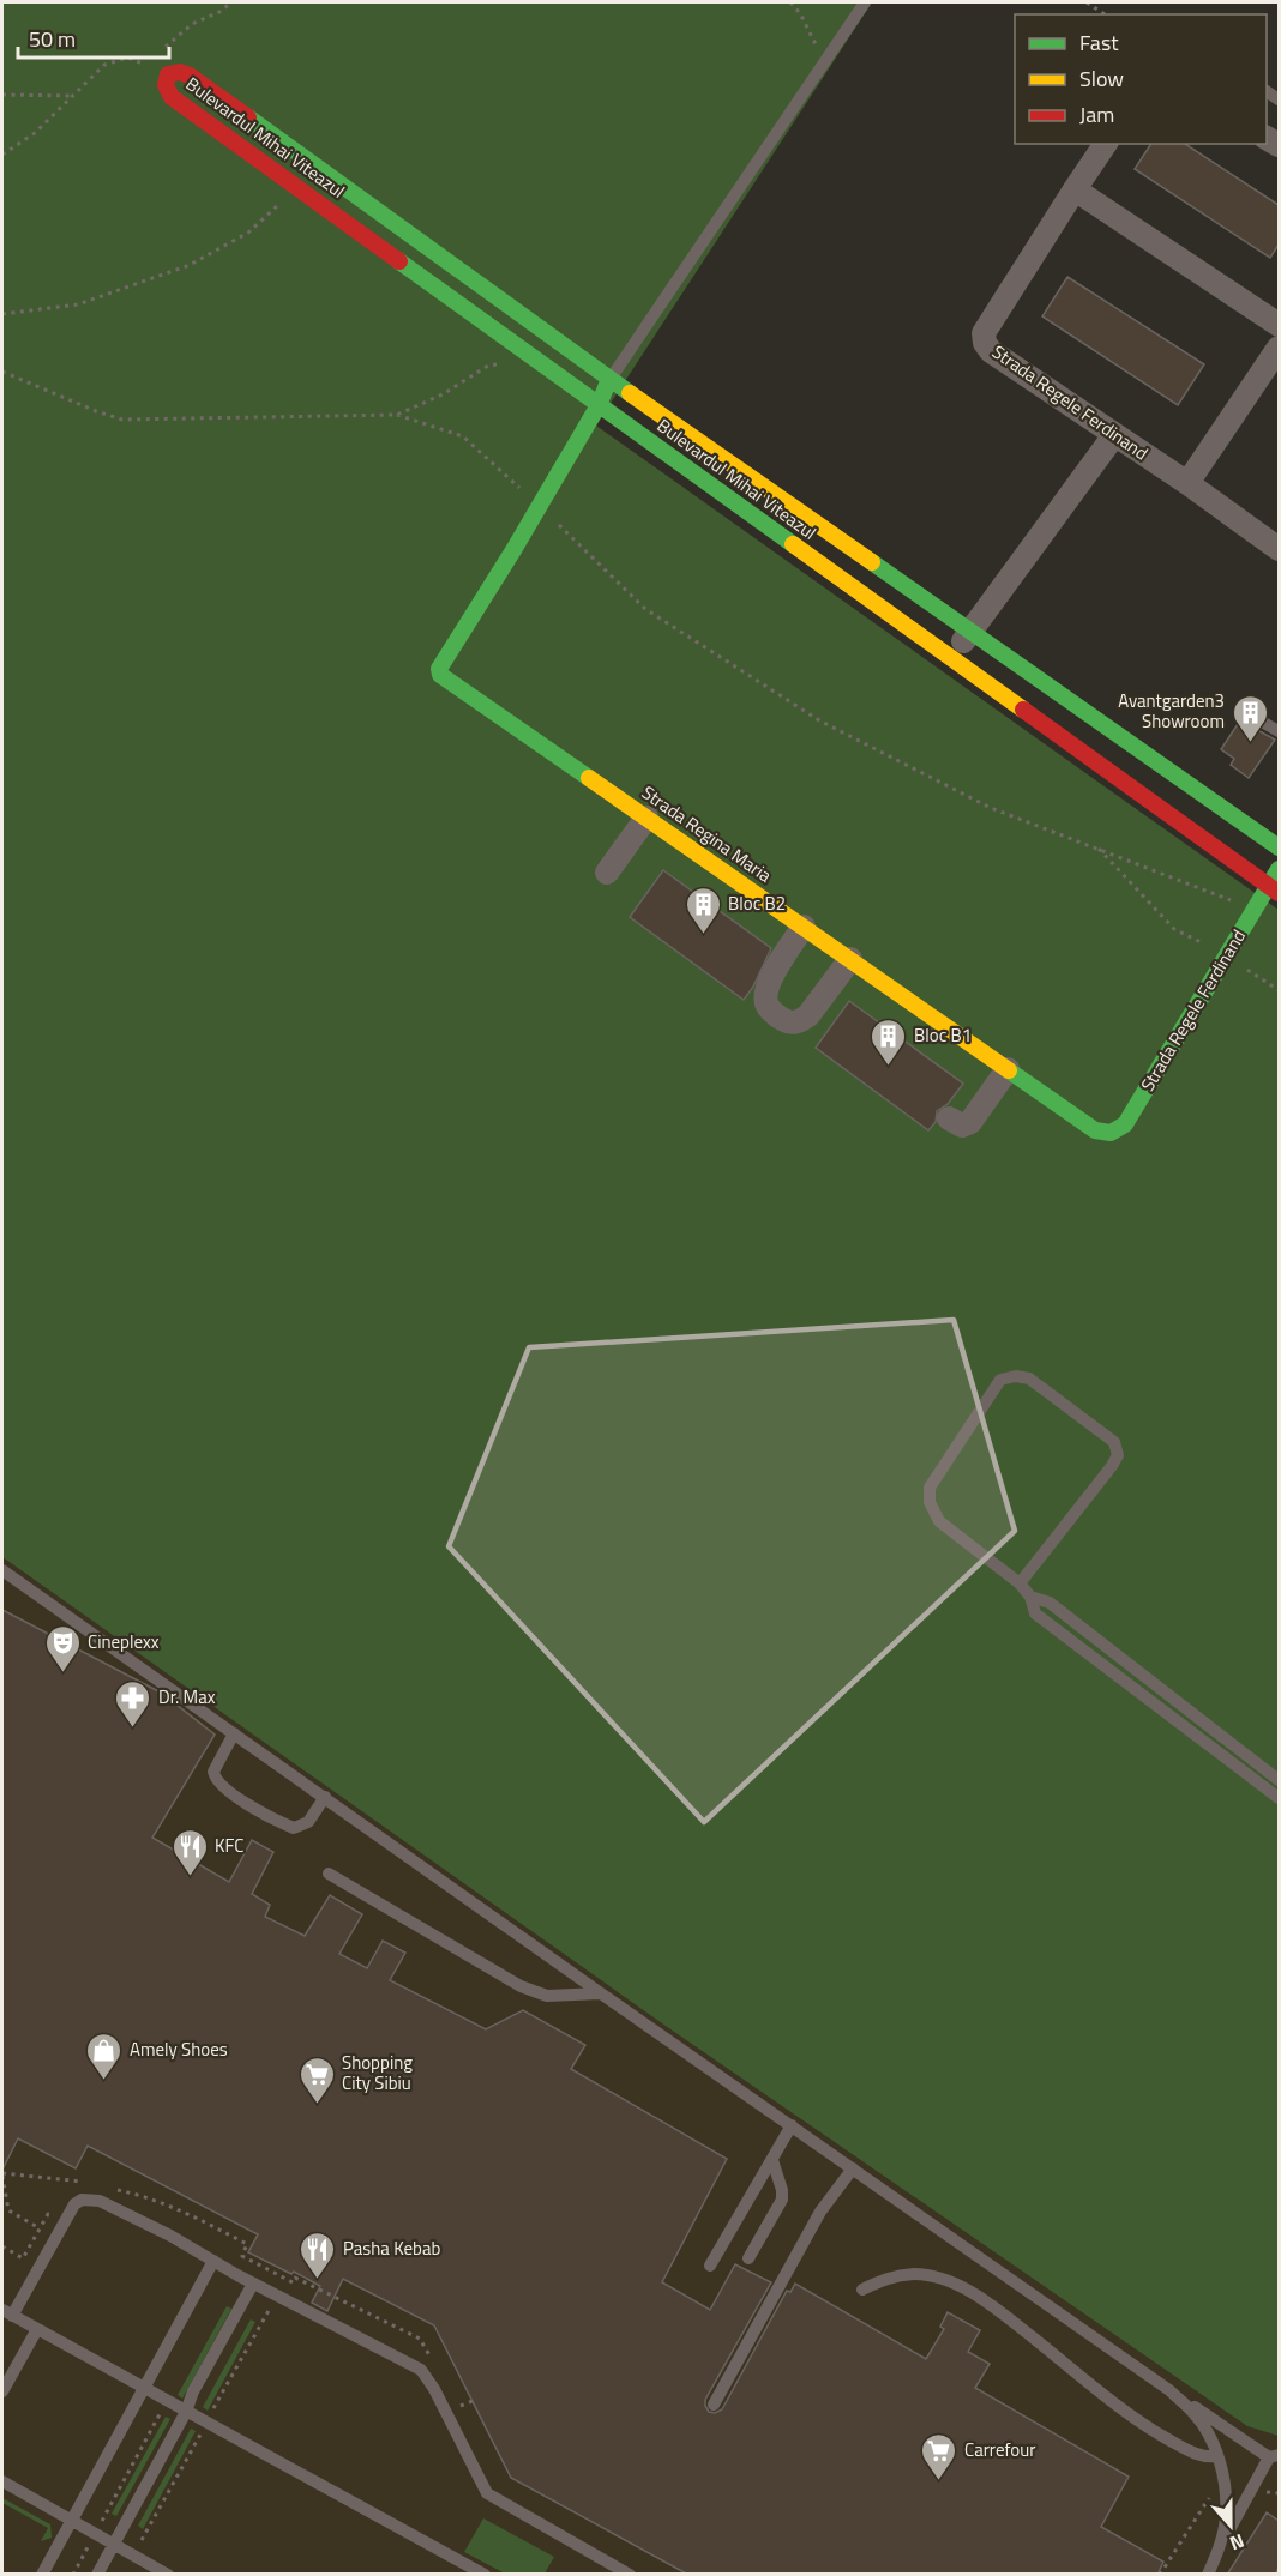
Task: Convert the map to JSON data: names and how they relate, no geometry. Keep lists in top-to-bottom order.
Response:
{
  "streets": {
    "street": ["Bulevardul Mihai Viteazul", "Strada Regele Ferdinand", "Strada Regina Maria"]
  },
  "crossings": [
    ["Bulevardul Mihai Viteazul", "Strada Regele Ferdinand"],
    ["Strada Regele Ferdinand", "Strada Regina Maria"]
  ],
  "places": {
    "building": ["Avantgarden3 Showroom", "Bloc B2", "Bloc B1"],
    "theatre": ["Cineplexx"],
    "pharmacy": ["Dr. Max"],
    "restaurant": ["KFC", "Pasha Kebab"],
    "shop": ["Amely Shoes"],
    "supermarket": ["Shopping City Sibiu", "Carrefour"]
  },
  "legend": ["Fast", "Slow", "Jam"],
  "scale_bar": "50 m",
  "north": "bottom"
}
